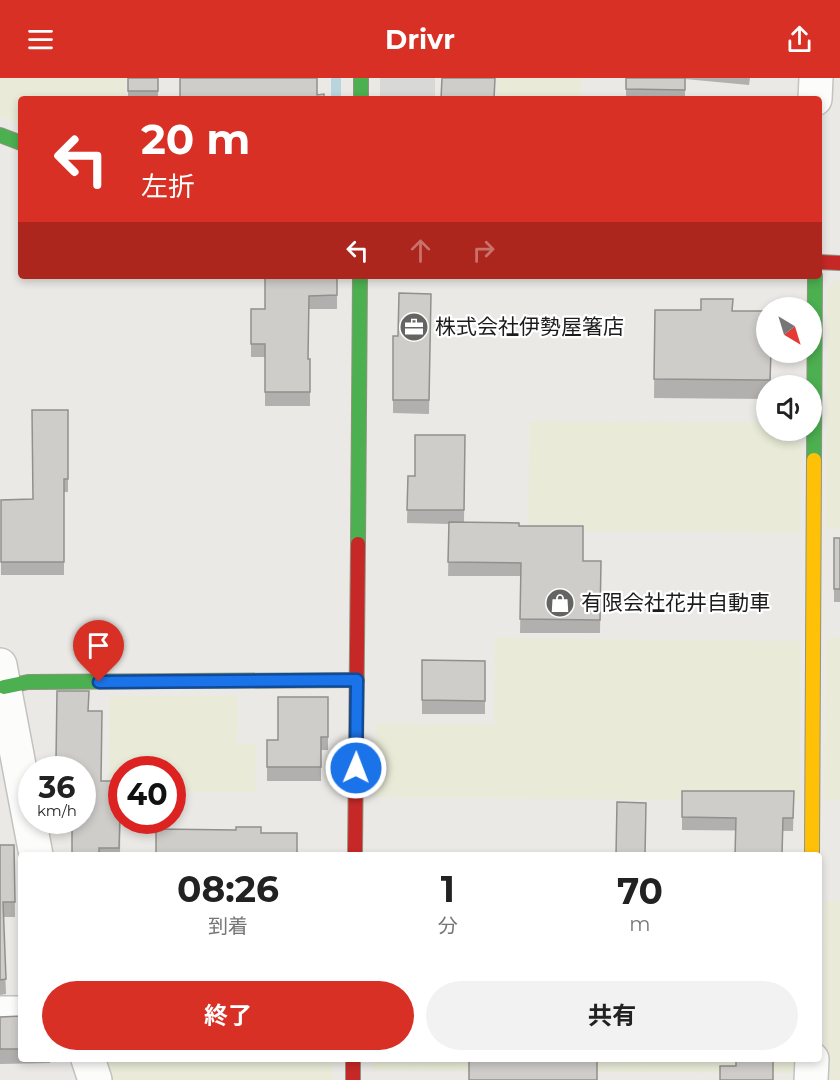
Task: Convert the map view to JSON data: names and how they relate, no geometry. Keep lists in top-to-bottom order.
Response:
{
  "places": {
    "office": ["株式会社伊勢屋箸店"],
    "shop": ["有限会社花井自動車"]
  },
  "north": "bottom right",
  "page": {
    "header": "Drivr",
    "turn": ["20 m", "左折"],
    "speed": "36 km/h",
    "limit": "40",
    "eta": [
      "08:26",
      "到着",
      "1",
      "分",
      "70",
      "m"
    ],
    "buttons": ["終了", "共有"]
  }
}
